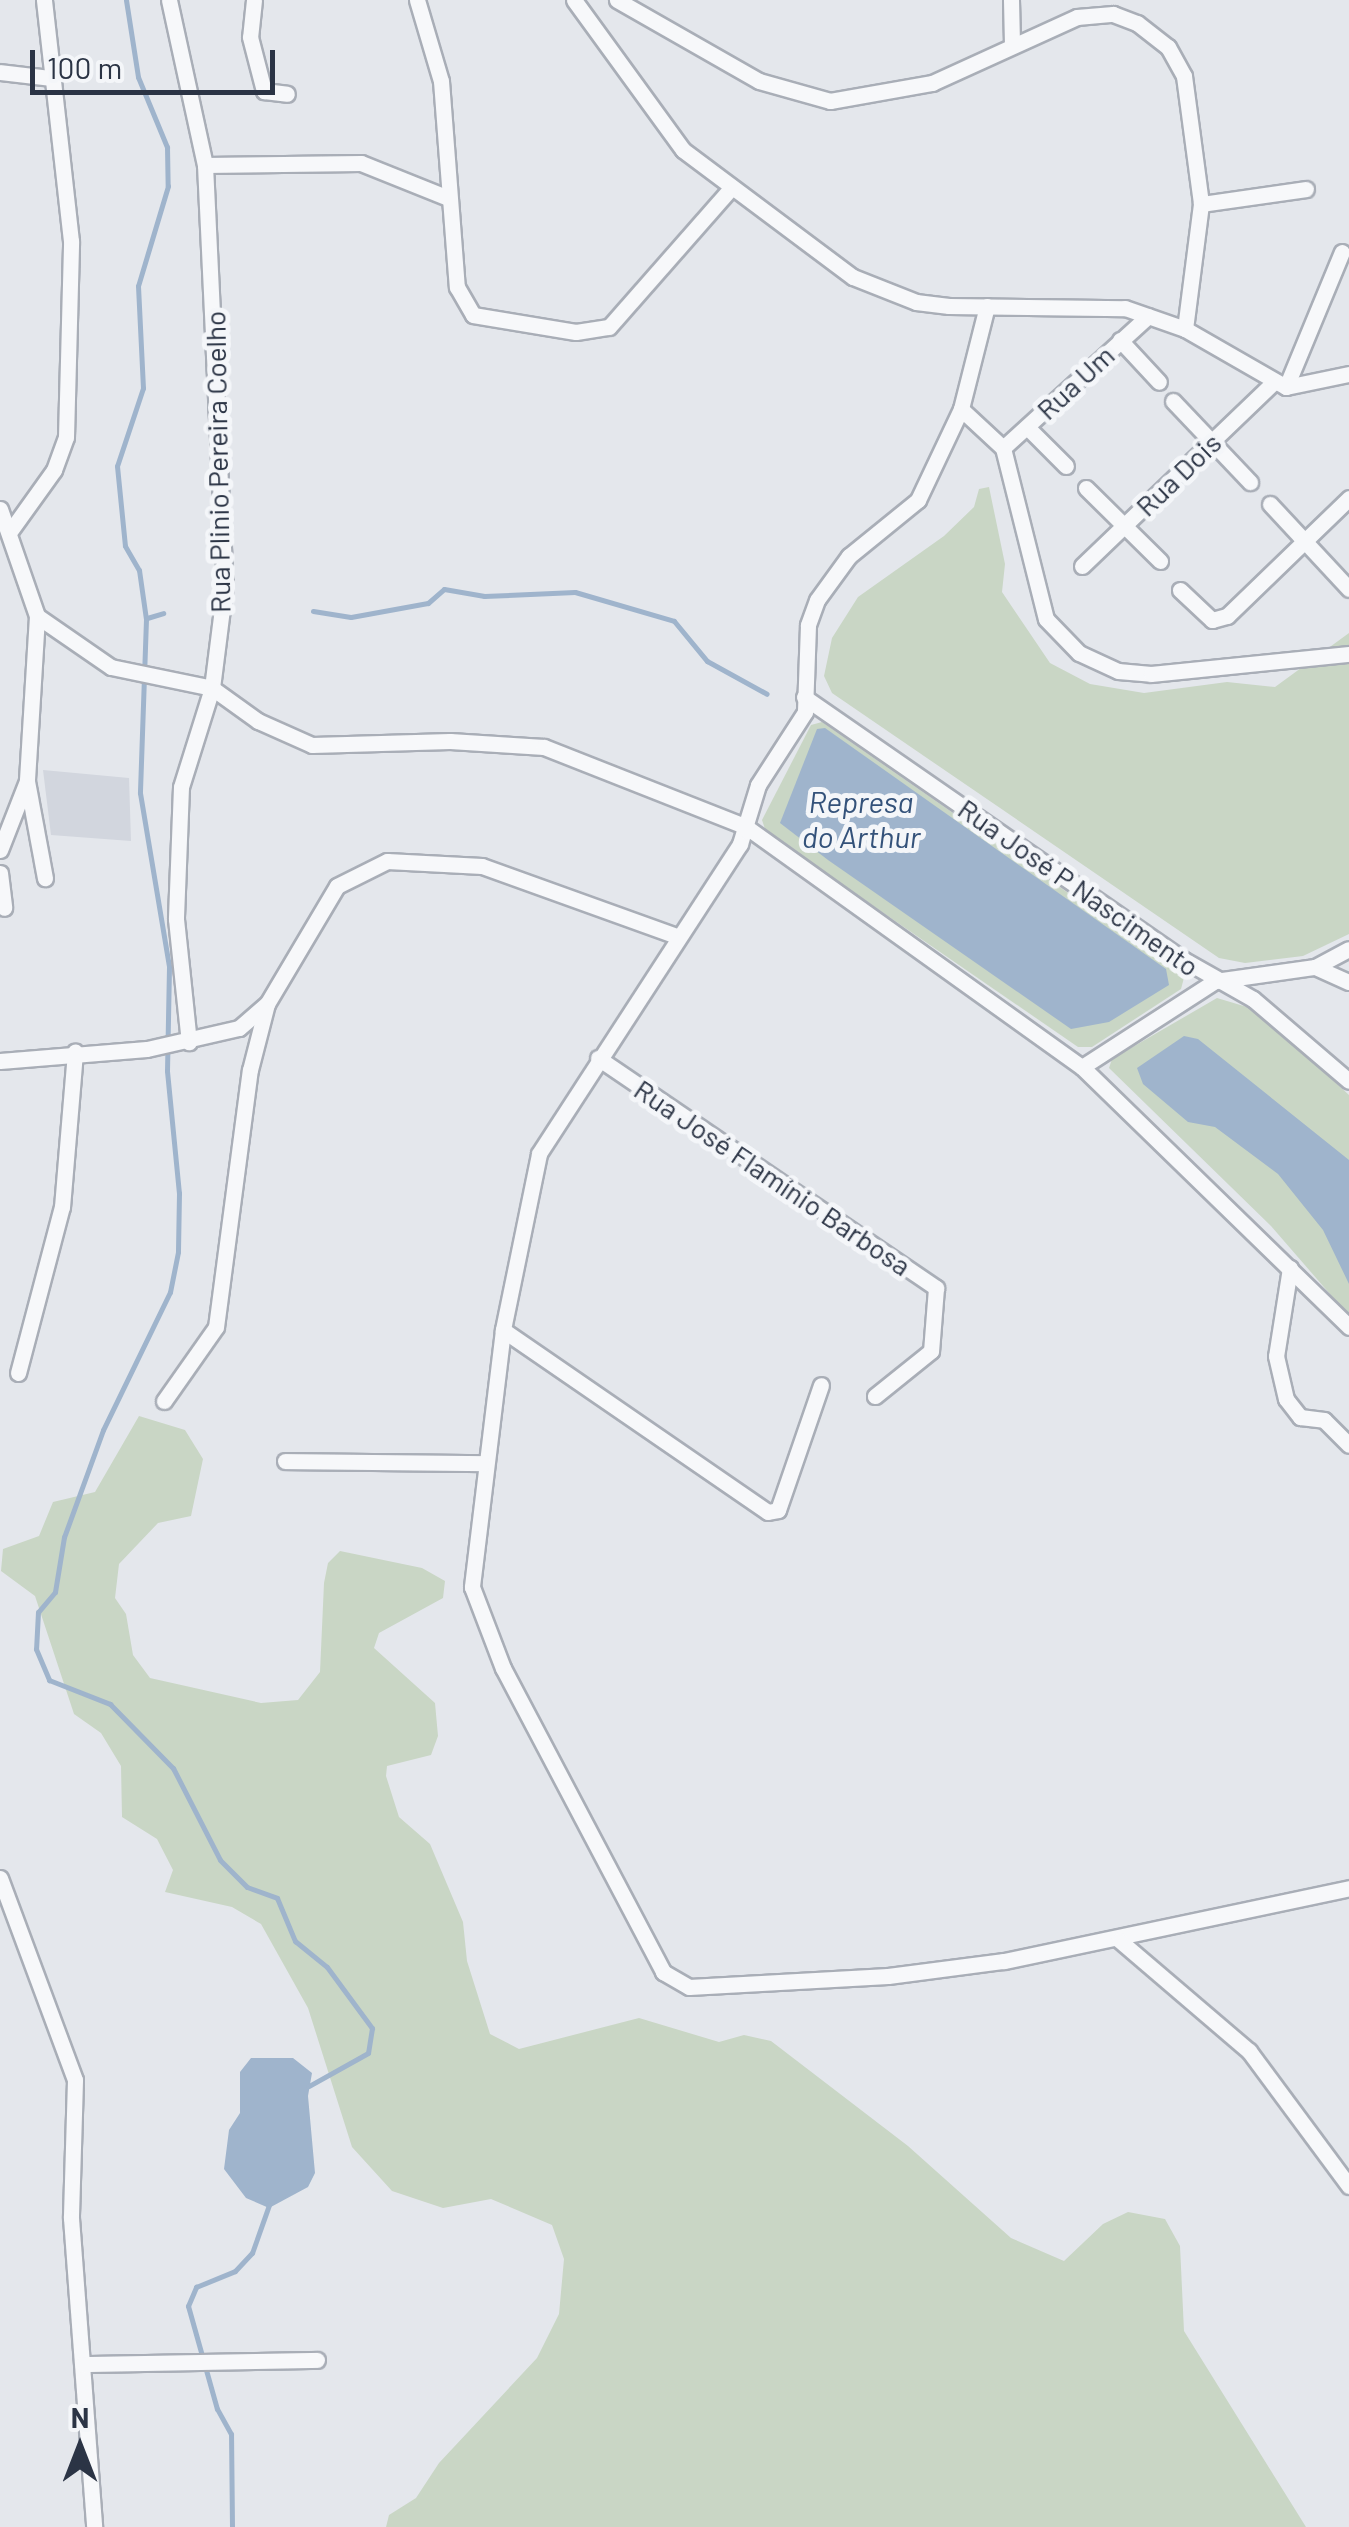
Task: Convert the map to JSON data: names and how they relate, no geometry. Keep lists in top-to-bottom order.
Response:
{
  "streets": {
    "street": [
      "Rua Um",
      "Rua Plinio Pereira Coelho",
      "Rua Dois",
      "Rua José P Nascimento",
      "Rua José Flamínio Barbosa"
    ]
  },
  "water": ["Represa do Arthur"],
  "scale_bar": "100 m",
  "north": "top"
}
